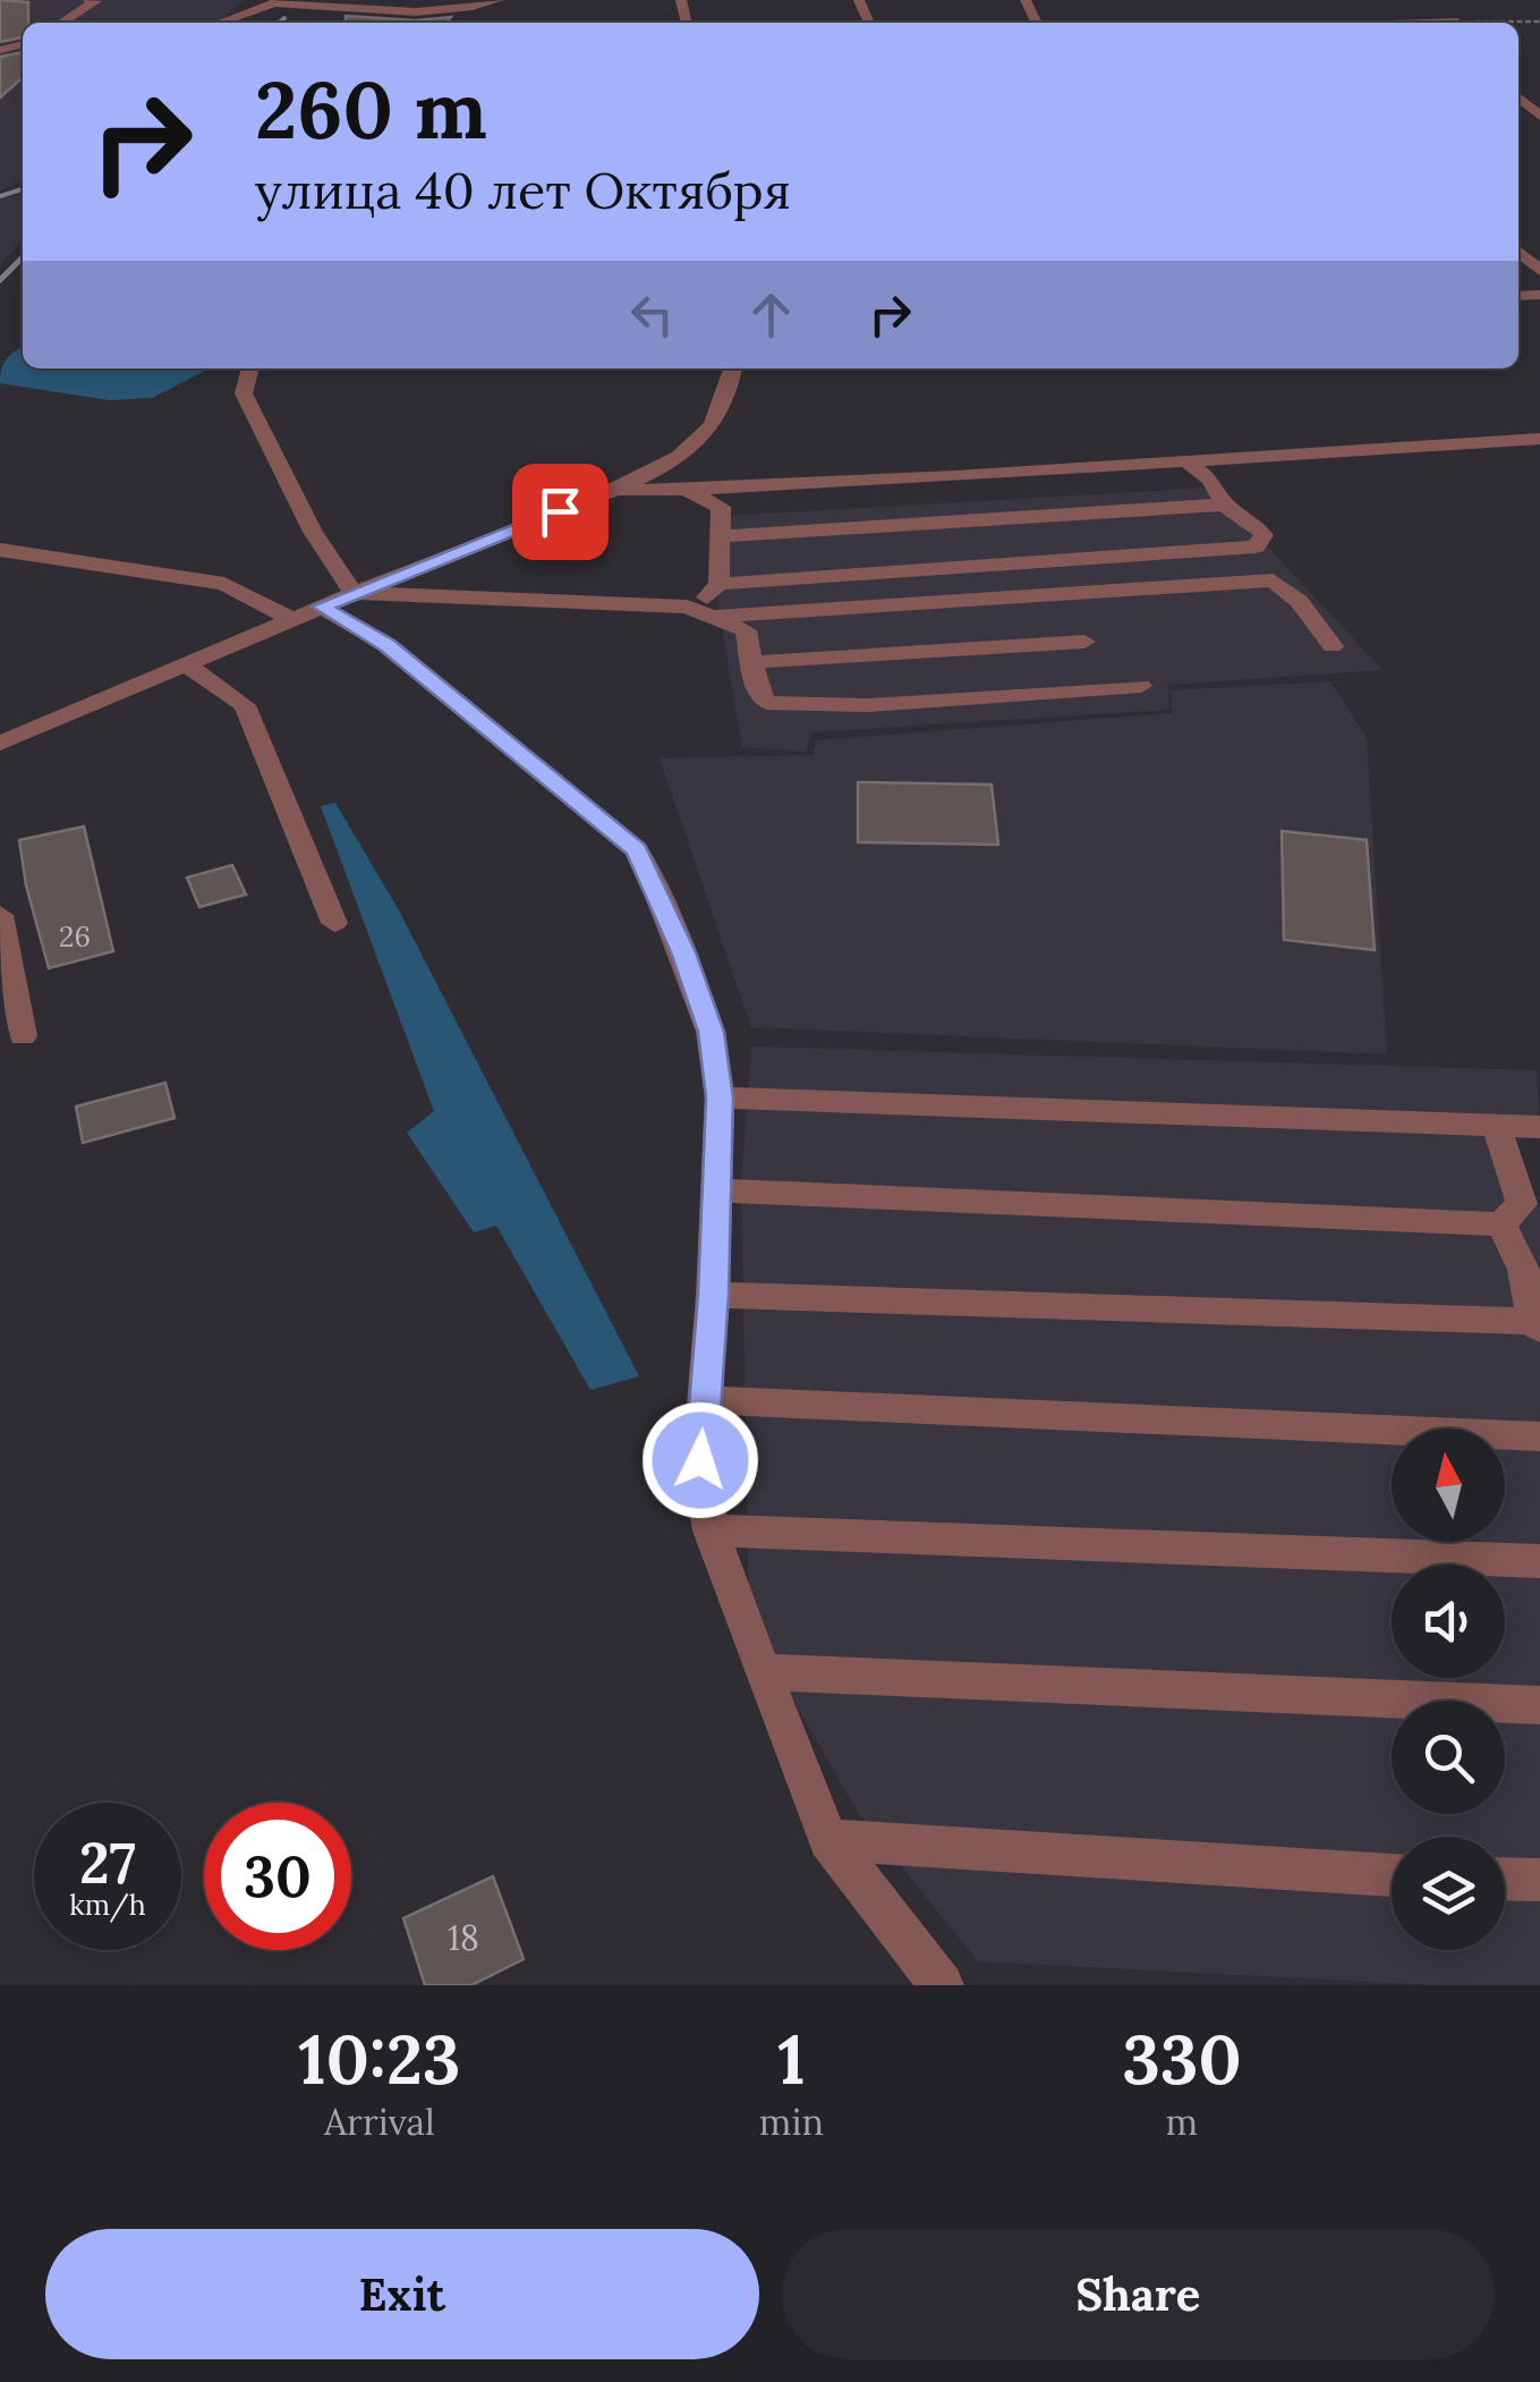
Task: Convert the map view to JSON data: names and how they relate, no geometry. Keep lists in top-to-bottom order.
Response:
{
  "house_numbers": ["26", "18"],
  "north": "top",
  "page": {
    "turn": ["260 m", "улица 40 лет Октября"],
    "speed": "27 km/h",
    "limit": "30",
    "eta": [
      "10:23",
      "Arrival",
      "1",
      "min",
      "330",
      "m"
    ],
    "buttons": ["Exit", "Share"]
  }
}
